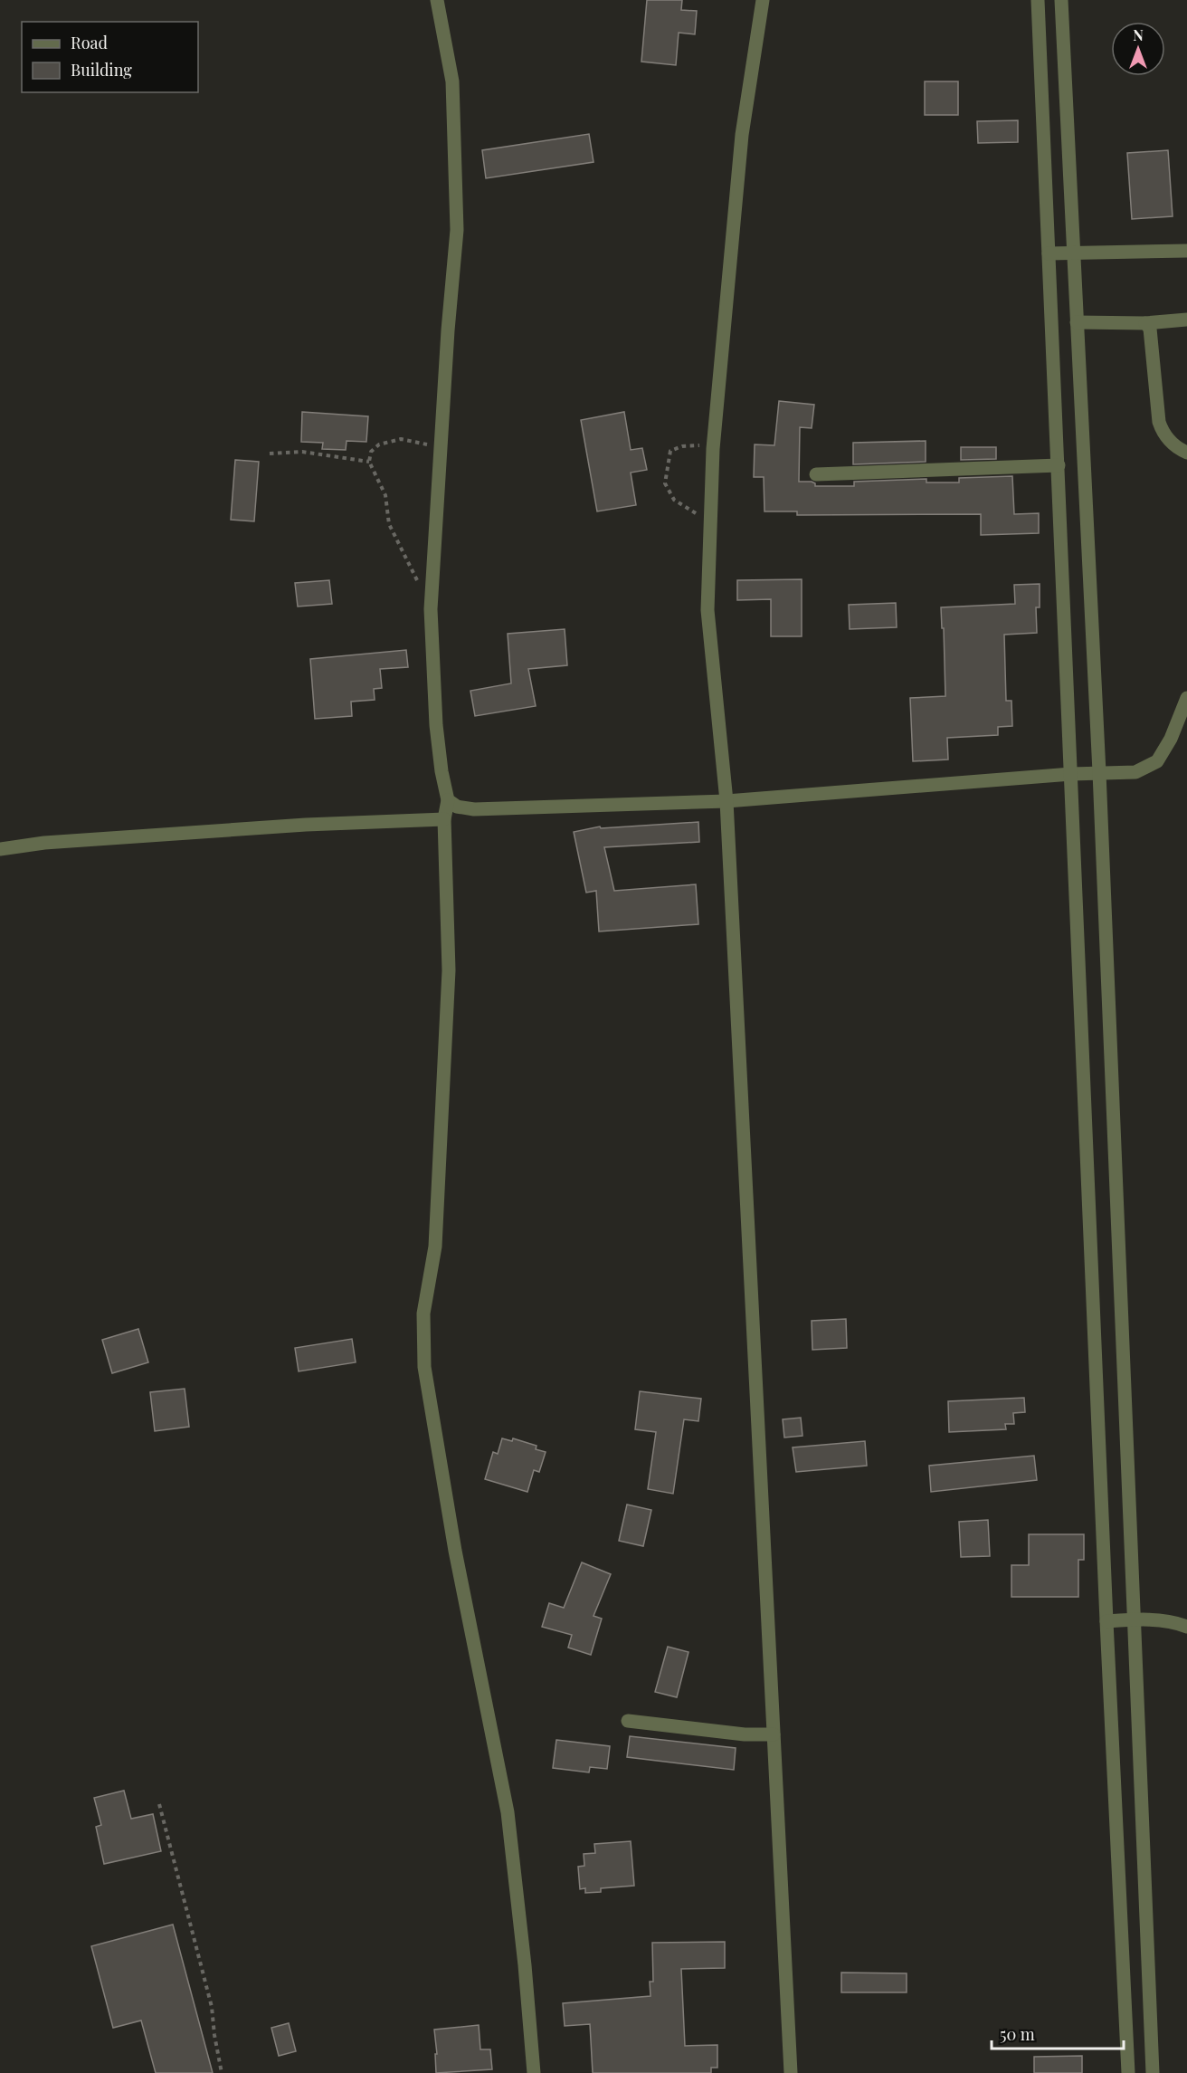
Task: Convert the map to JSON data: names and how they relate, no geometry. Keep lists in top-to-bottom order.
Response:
{
  "legend": ["Road", "Building"],
  "scale_bar": "50 m",
  "north": "top"
}
